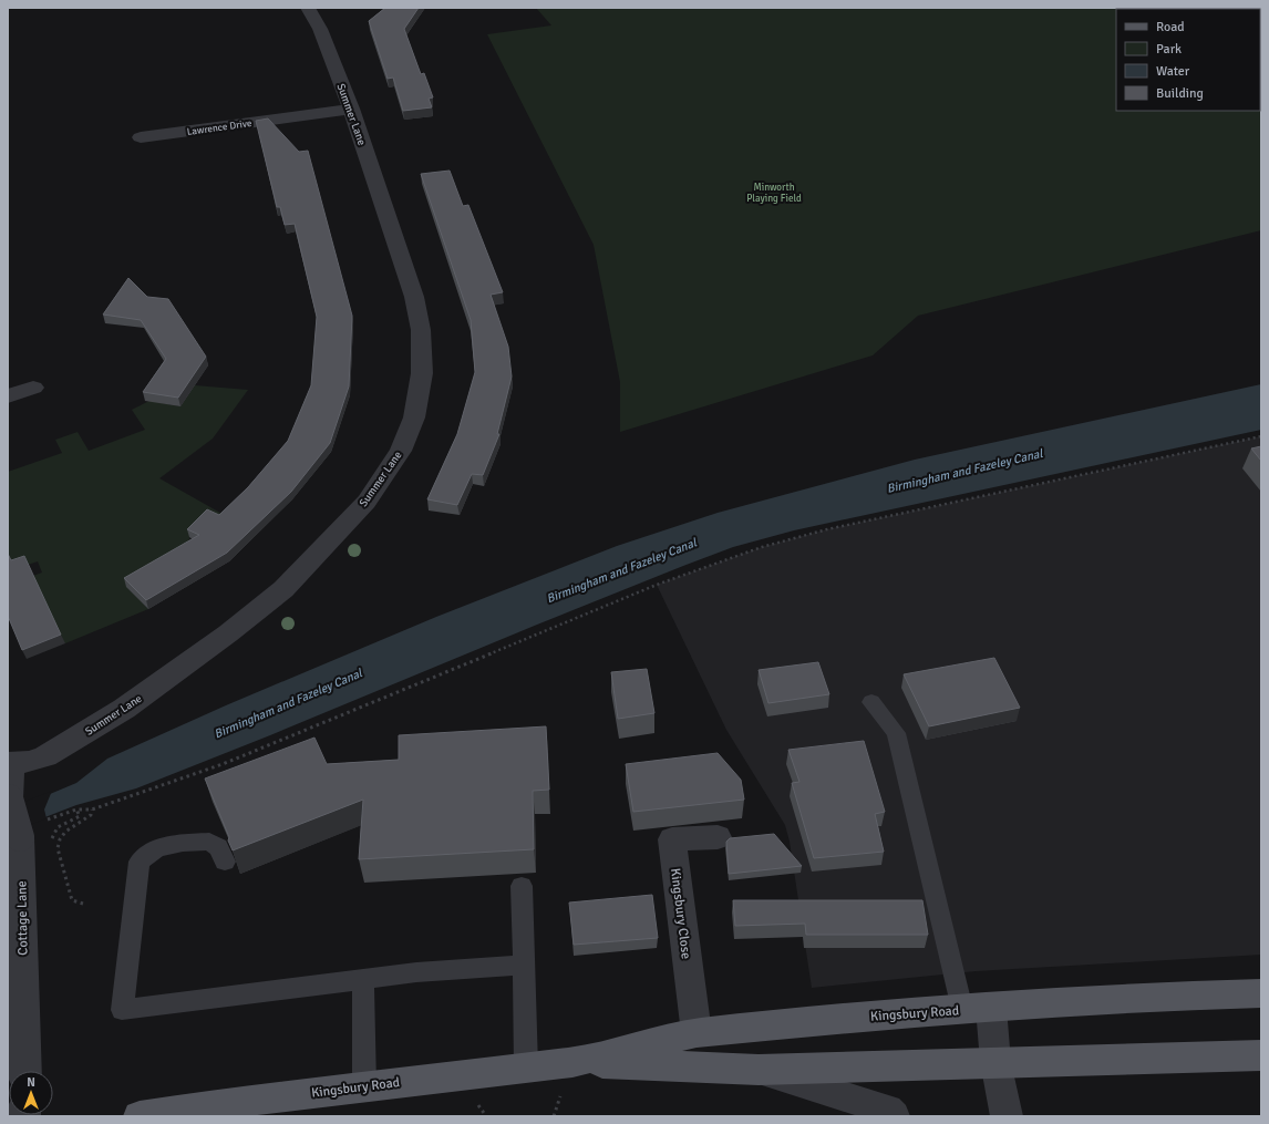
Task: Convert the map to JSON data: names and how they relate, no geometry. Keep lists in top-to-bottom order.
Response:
{
  "streets": {
    "main road": ["Kingsbury Road"],
    "street": [
      "Summer Lane",
      "Lawrence Drive",
      "Kingsbury Close",
      "Cottage Lane"
    ]
  },
  "crossings": [
    ["Summer Lane", "Lawrence Drive"],
    ["Summer Lane", "Cottage Lane"],
    ["Kingsbury Close", "Kingsbury Road"]
  ],
  "water": ["Birmingham and Fazeley Canal"],
  "parks": ["Minworth Playing Field"],
  "legend": [
    "Road",
    "Park",
    "Water",
    "Building"
  ],
  "north": "top"
}
